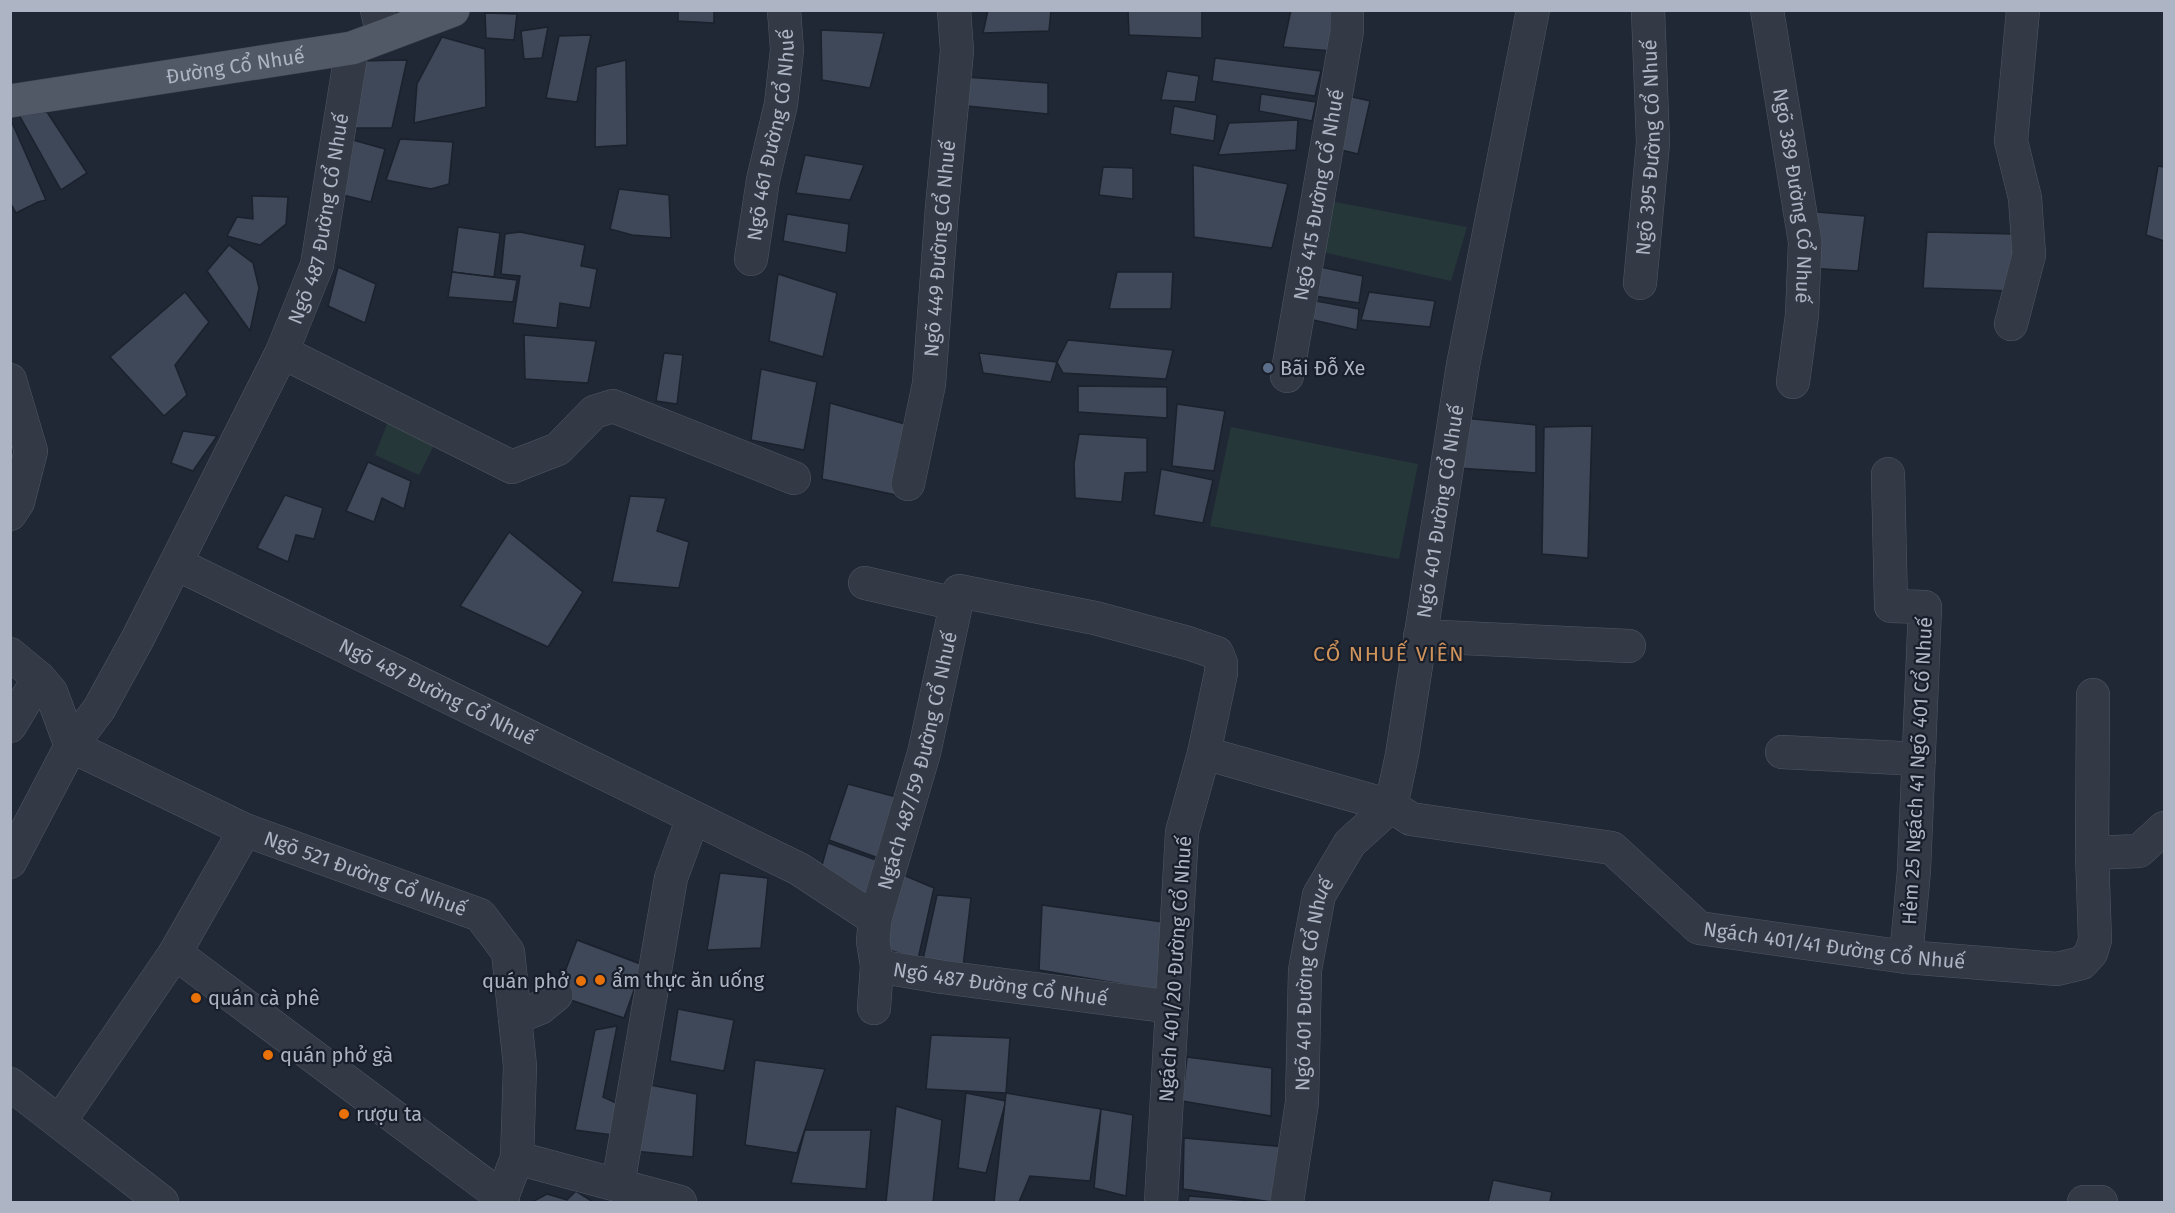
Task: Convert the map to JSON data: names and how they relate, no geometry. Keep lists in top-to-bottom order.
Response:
{
  "streets": {
    "main road": ["Đường Cổ Nhuế"],
    "street": [
      "Ngõ 461 Đường Cổ Nhuế",
      "Ngõ 395 Đường Cổ Nhuế",
      "Ngõ 415 Đường Cổ Nhuế",
      "Ngõ 389 Đường Cổ Nhuế",
      "Ngõ 487 Đường Cổ Nhuế",
      "Ngõ 449 Đường Cổ Nhuế",
      "Ngõ 401 Đường Cổ Nhuế",
      "Ngách 487/59 Đường Cổ Nhuế",
      "Hẻm 25 Ngách 41 Ngõ 401 Cổ Nhuế",
      "Ngõ 521 Đường Cổ Nhuế",
      "Ngách 401/41 Đường Cổ Nhuế",
      "Ngách 401/20 Đường Cổ Nhuế"
    ]
  },
  "crossings": [
    ["Đường Cổ Nhuế", "Ngõ 487 Đường Cổ Nhuế"],
    ["Ngõ 487 Đường Cổ Nhuế", "Ngách 487/59 Đường Cổ Nhuế"],
    ["Ngõ 487 Đường Cổ Nhuế", "Ngách 401/20 Đường Cổ Nhuế"],
    ["Ngõ 401 Đường Cổ Nhuế", "Ngách 401/41 Đường Cổ Nhuế"],
    ["Ngách 487/59 Đường Cổ Nhuế", "Ngách 401/20 Đường Cổ Nhuế"],
    ["Hẻm 25 Ngách 41 Ngõ 401 Cổ Nhuế", "Ngách 401/41 Đường Cổ Nhuế"]
  ],
  "districts": ["CỔ NHUẾ VIÊN"],
  "places": [
    "Bãi Đỗ Xe",
    "ẩm thực ăn uống",
    "quán phở",
    "quán cà phê",
    "quán phở gà",
    "rượu ta"
  ]
}
